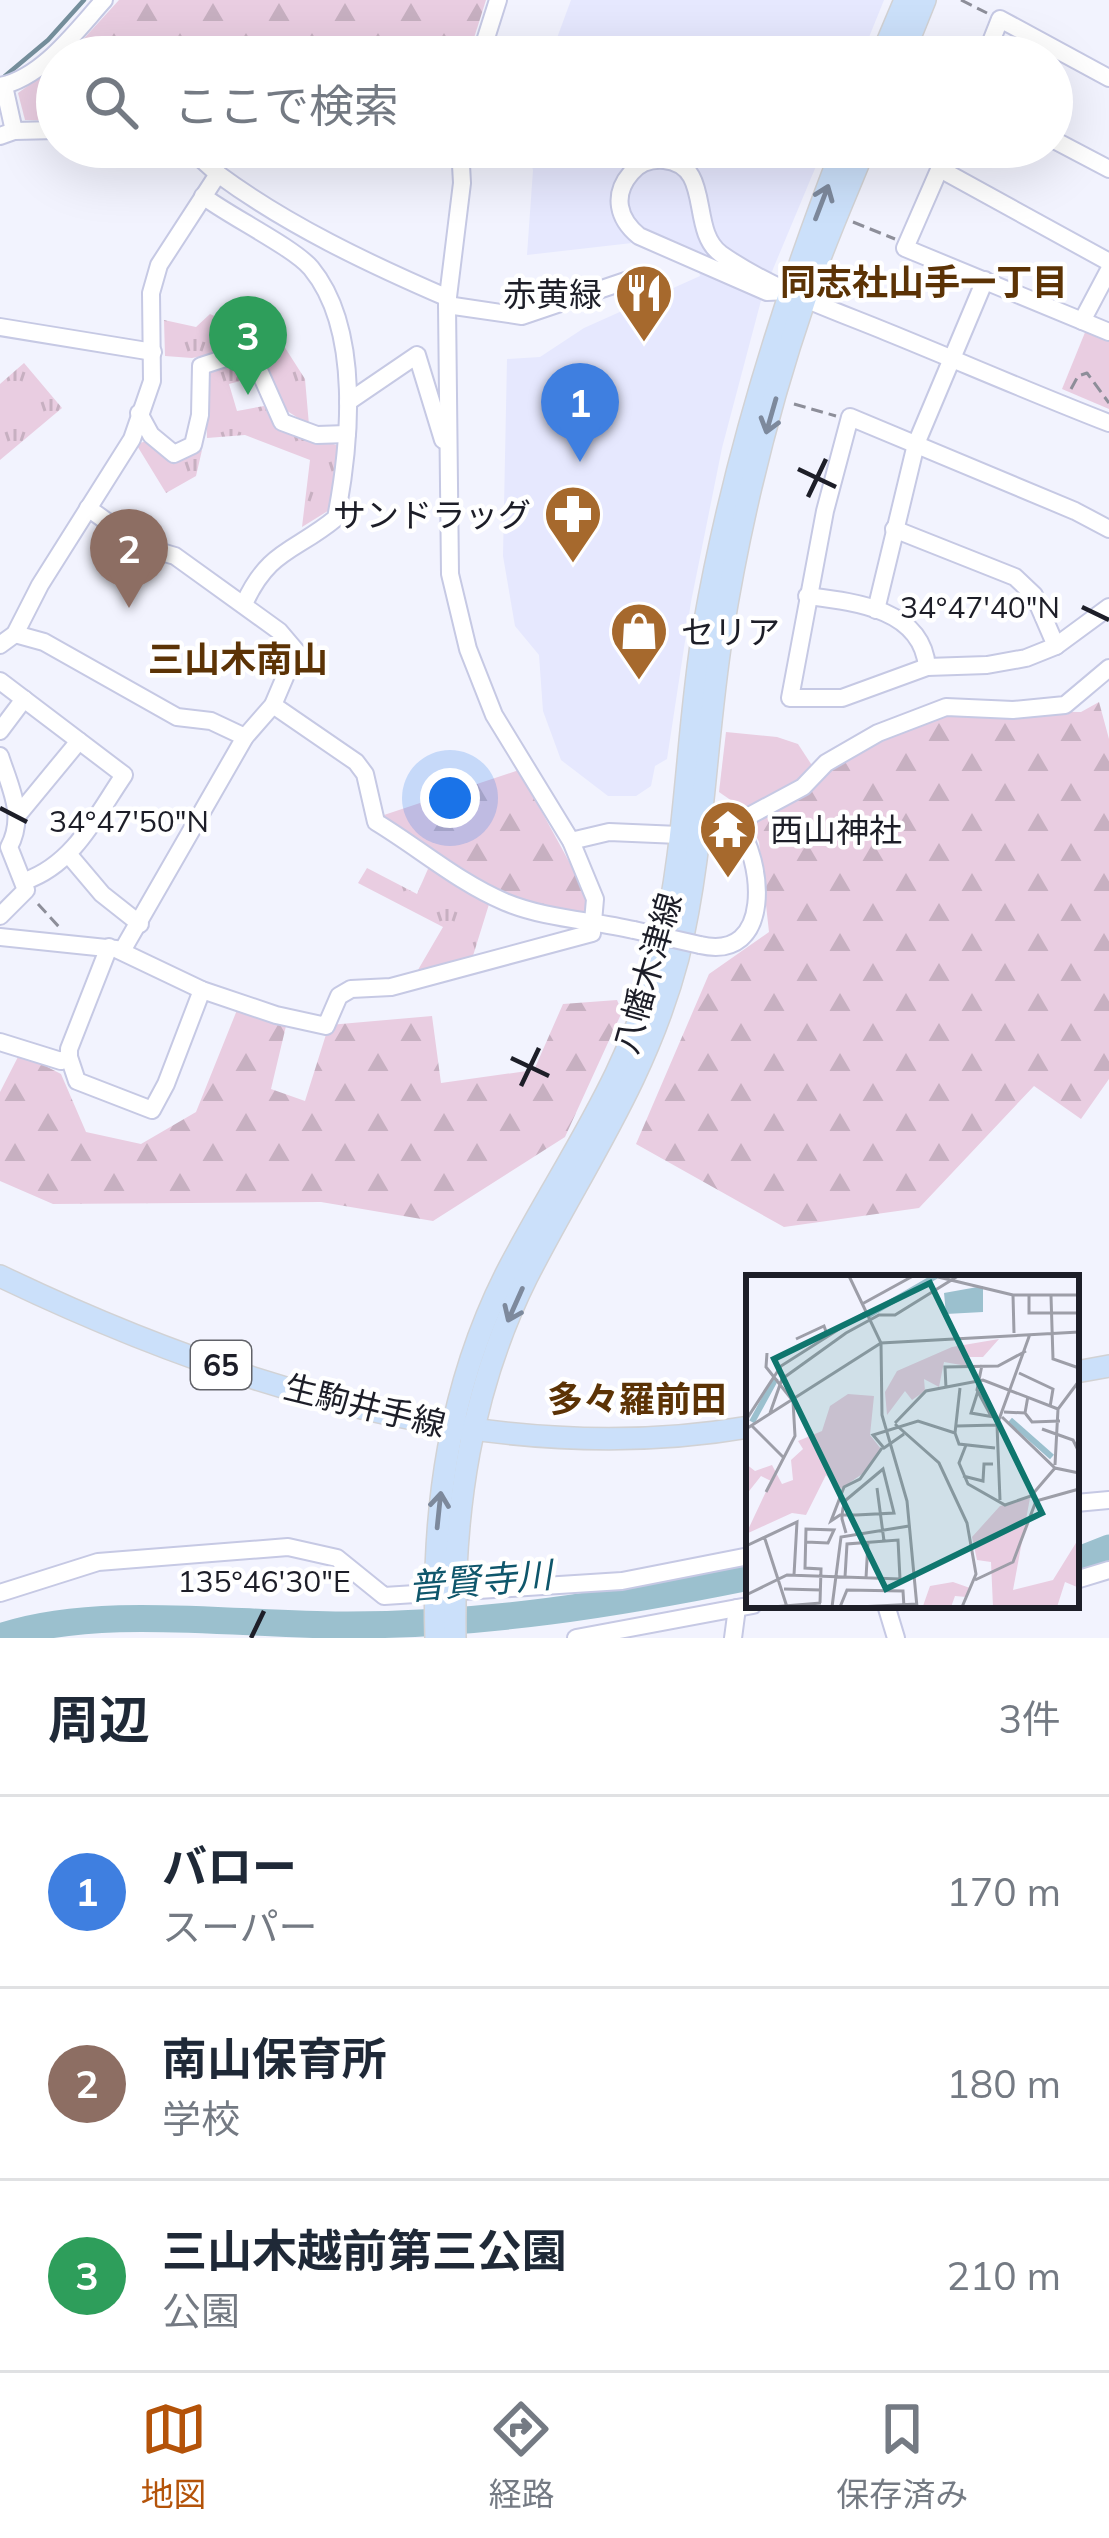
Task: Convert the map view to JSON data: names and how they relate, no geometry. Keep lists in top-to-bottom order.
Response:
{
  "streets": {
    "main road": ["八幡木津線", "65", "生駒井手線"]
  },
  "crossings": [
    ["八幡木津線", "生駒井手線"]
  ],
  "districts": ["同志社山手一丁目", "三山木南山", "多々羅前田"],
  "water": ["普賢寺川"],
  "places": {
    "restaurant": ["赤黄緑"],
    "pharmacy": ["サンドラッグ"],
    "shop": ["セリア"],
    "temple": ["西山神社"]
  },
  "page": {
    "search": "ここで検索",
    "pins": ["3", "1", "2"],
    "heading": ["周辺", "3件"],
    "list": [
      {
        "mark": "1",
        "name": "バロー",
        "note": "スーパー",
        "value": "170 m"
      },
      {
        "mark": "2",
        "name": "南山保育所",
        "note": "学校",
        "value": "180 m"
      },
      {
        "mark": "3",
        "name": "三山木越前第三公園",
        "note": "公園",
        "value": "210 m"
      }
    ],
    "nav": ["地図", "経路", "保存済み"]
  },
  "coordinates": ["34°47'40\"N", "34°47'50\"N", "135°46'30\"E"]
}
